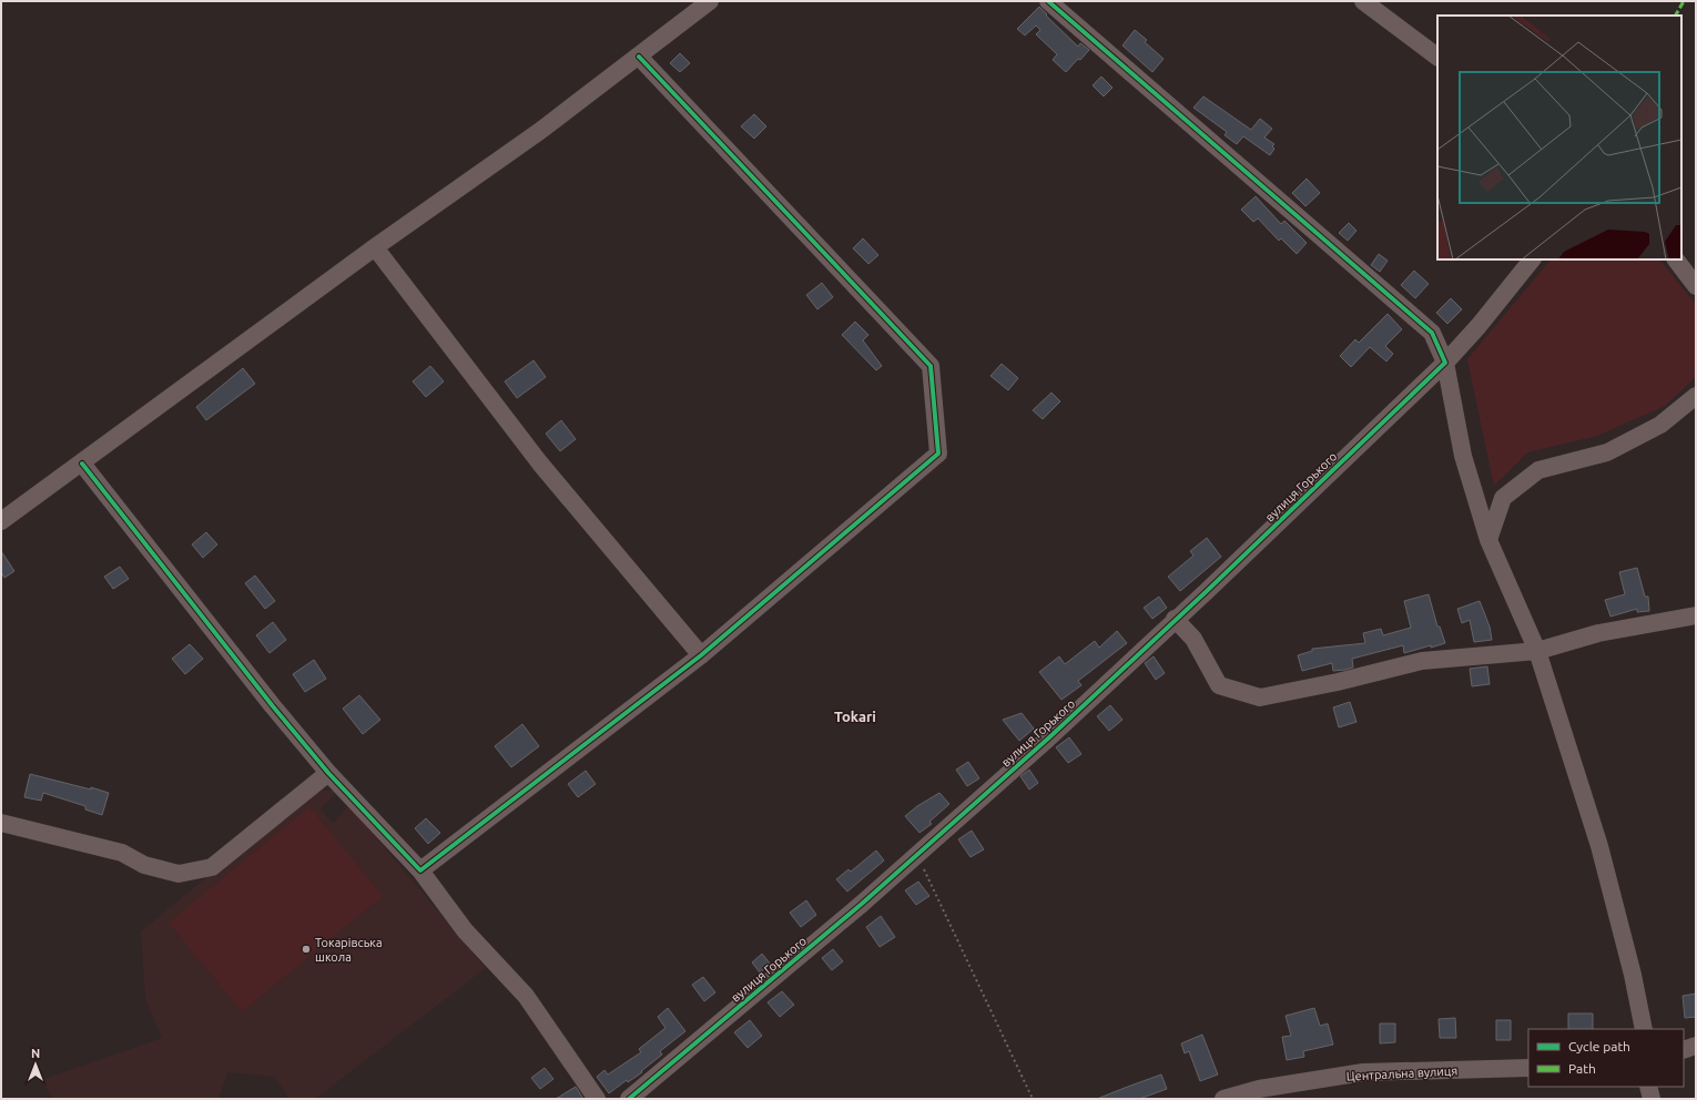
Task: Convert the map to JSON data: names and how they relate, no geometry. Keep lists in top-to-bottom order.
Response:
{
  "streets": {
    "street": ["вулиця Горького", "Центральна вулиця"]
  },
  "districts": ["Tokari"],
  "places": ["Токарівська школа"],
  "legend": ["Cycle path", "Path"],
  "north": "top"
}
